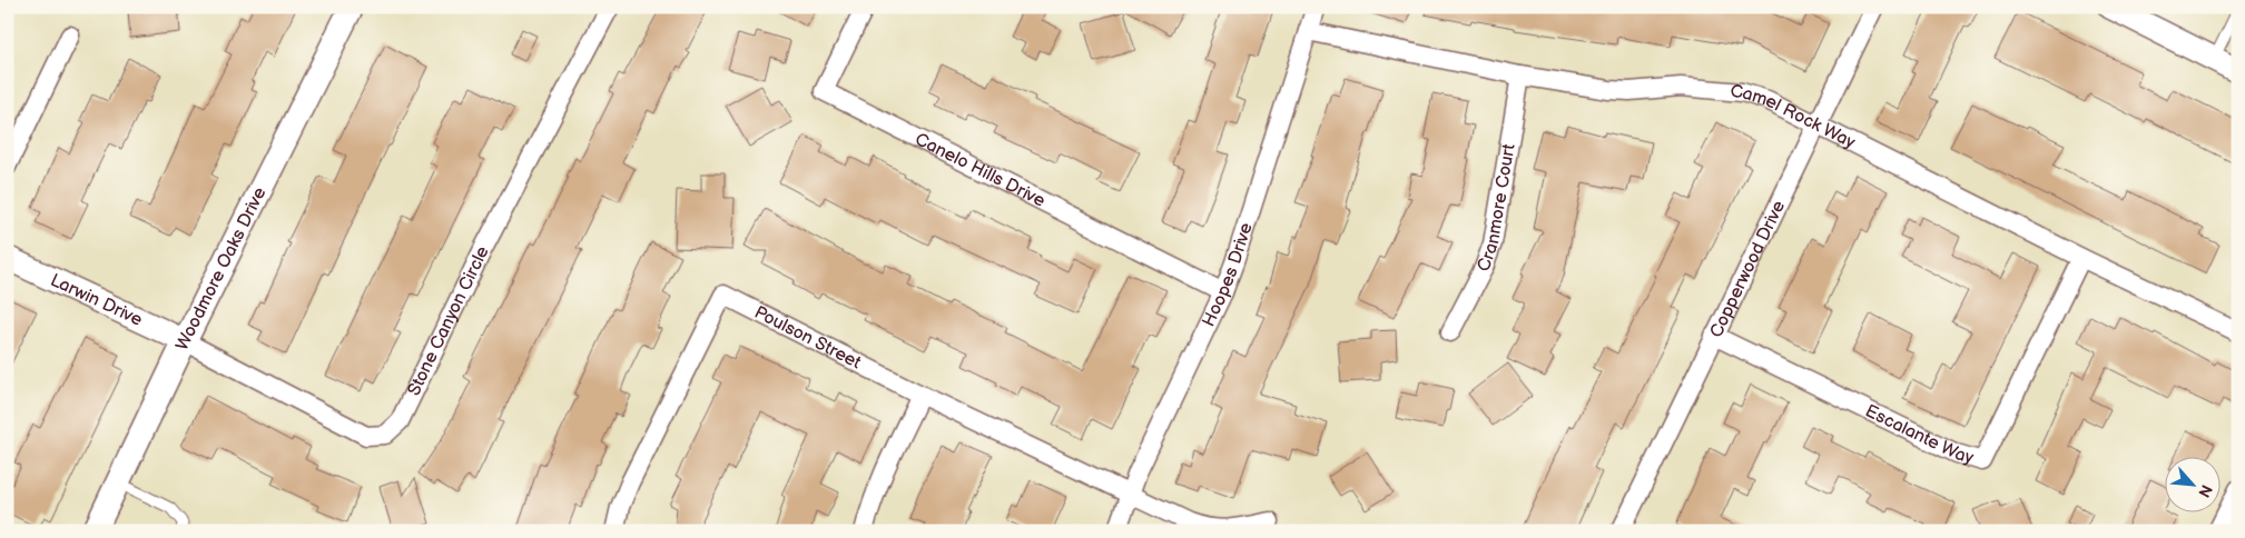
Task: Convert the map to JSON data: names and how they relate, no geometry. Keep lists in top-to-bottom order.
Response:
{
  "streets": {
    "street": [
      "Camel Rock Way",
      "Canelo Hills Drive",
      "Cranmore Court",
      "Woodmore Oaks Drive",
      "Copperwood Drive",
      "Hoopes Drive",
      "Larwin Drive",
      "Stone Canyon Circle",
      "Poulson Street",
      "Escalante Way"
    ]
  },
  "crossings": [
    ["Camel Rock Way", "Cranmore Court"],
    ["Camel Rock Way", "Copperwood Drive"],
    ["Camel Rock Way", "Hoopes Drive"],
    ["Camel Rock Way", "Escalante Way"],
    ["Canelo Hills Drive", "Hoopes Drive"],
    ["Woodmore Oaks Drive", "Larwin Drive"],
    ["Woodmore Oaks Drive", "Stone Canyon Circle"],
    ["Copperwood Drive", "Escalante Way"],
    ["Hoopes Drive", "Poulson Street"],
    ["Larwin Drive", "Stone Canyon Circle"]
  ],
  "north": "bottom right"
}
